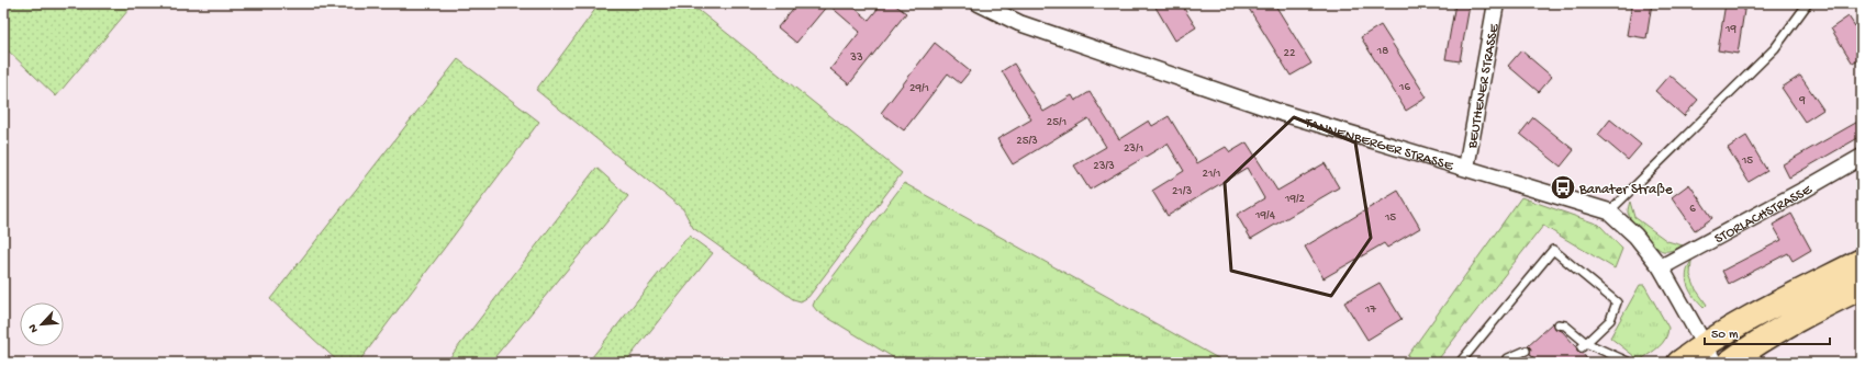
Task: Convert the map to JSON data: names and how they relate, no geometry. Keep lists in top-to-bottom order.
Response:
{
  "streets": {
    "street": ["BEUTHENER STRASSE", "TANNENBERGER STRASSE", "STORLACHSTRASSE"]
  },
  "crossings": [
    ["BEUTHENER STRASSE", "TANNENBERGER STRASSE"],
    ["TANNENBERGER STRASSE", "STORLACHSTRASSE"]
  ],
  "places": {
    "bus stop": ["Banater Straße"]
  },
  "house_numbers": [
    "19",
    "18",
    "22",
    "33",
    "16",
    "29/1",
    "9",
    "25/1",
    "25/3",
    "23/1",
    "15",
    "23/3",
    "21/1",
    "21/3",
    "19/2",
    "6",
    "19/4",
    "15",
    "17"
  ],
  "scale_bar": "50 m",
  "north": "bottom left"
}
